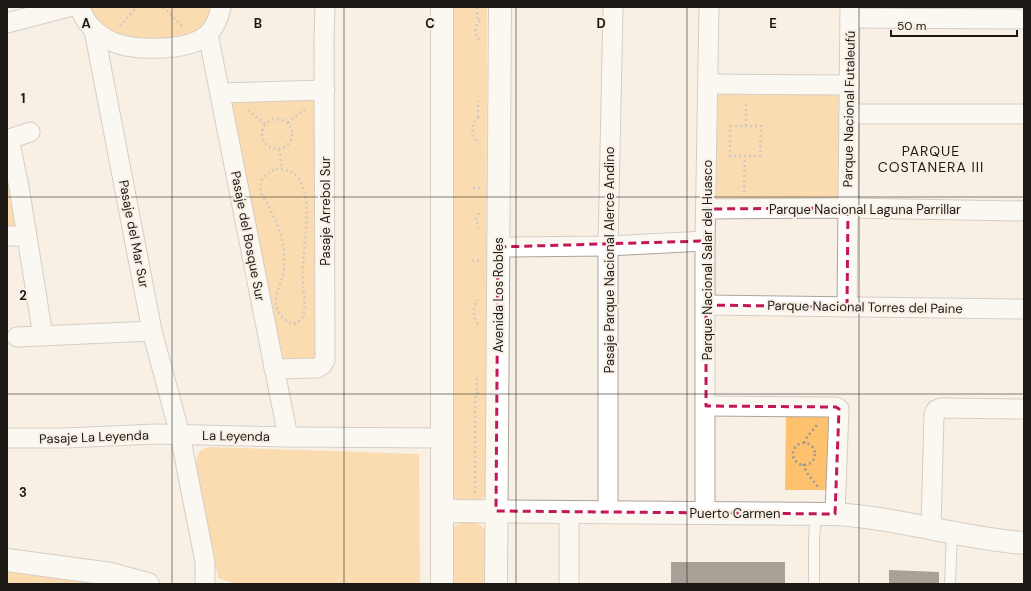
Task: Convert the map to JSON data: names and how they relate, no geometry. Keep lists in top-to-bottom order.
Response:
{
  "streets": {
    "street": [
      "Parque Nacional Futaleufú",
      "Parque Nacional Laguna Parrillar",
      "Pasaje Arrebol Sur",
      "Pasaje del Mar Sur",
      "Pasaje del Bosque Sur",
      "Pasaje Parque Nacional Alerce Andino",
      "Parque Nacional Salar del Huasco",
      "Avenida Los Robles",
      "Parque Nacional Torres del Paine",
      "La Leyenda",
      "Pasaje La Leyenda",
      "Puerto Carmen"
    ]
  },
  "crossings": [
    ["Parque Nacional Futaleufú", "Parque Nacional Laguna Parrillar"],
    ["Parque Nacional Futaleufú", "Parque Nacional Torres del Paine"],
    ["Parque Nacional Laguna Parrillar", "Parque Nacional Salar del Huasco"],
    ["Pasaje Arrebol Sur", "Pasaje del Bosque Sur"],
    ["Pasaje del Mar Sur", "La Leyenda"],
    ["Pasaje del Mar Sur", "Pasaje La Leyenda"],
    ["Pasaje del Bosque Sur", "La Leyenda"],
    ["Pasaje Parque Nacional Alerce Andino", "Puerto Carmen"],
    ["Parque Nacional Salar del Huasco", "Parque Nacional Torres del Paine"],
    ["Parque Nacional Salar del Huasco", "Puerto Carmen"],
    ["Avenida Los Robles", "Puerto Carmen"],
    ["La Leyenda", "Pasaje La Leyenda"]
  ],
  "districts": ["PARQUE COSTANERA III"],
  "scale_bar": "50 m",
  "grid": {
    "columns": [
      "A",
      "B",
      "C",
      "D",
      "E"
    ],
    "rows": ["1", "2", "3"]
  }
}
